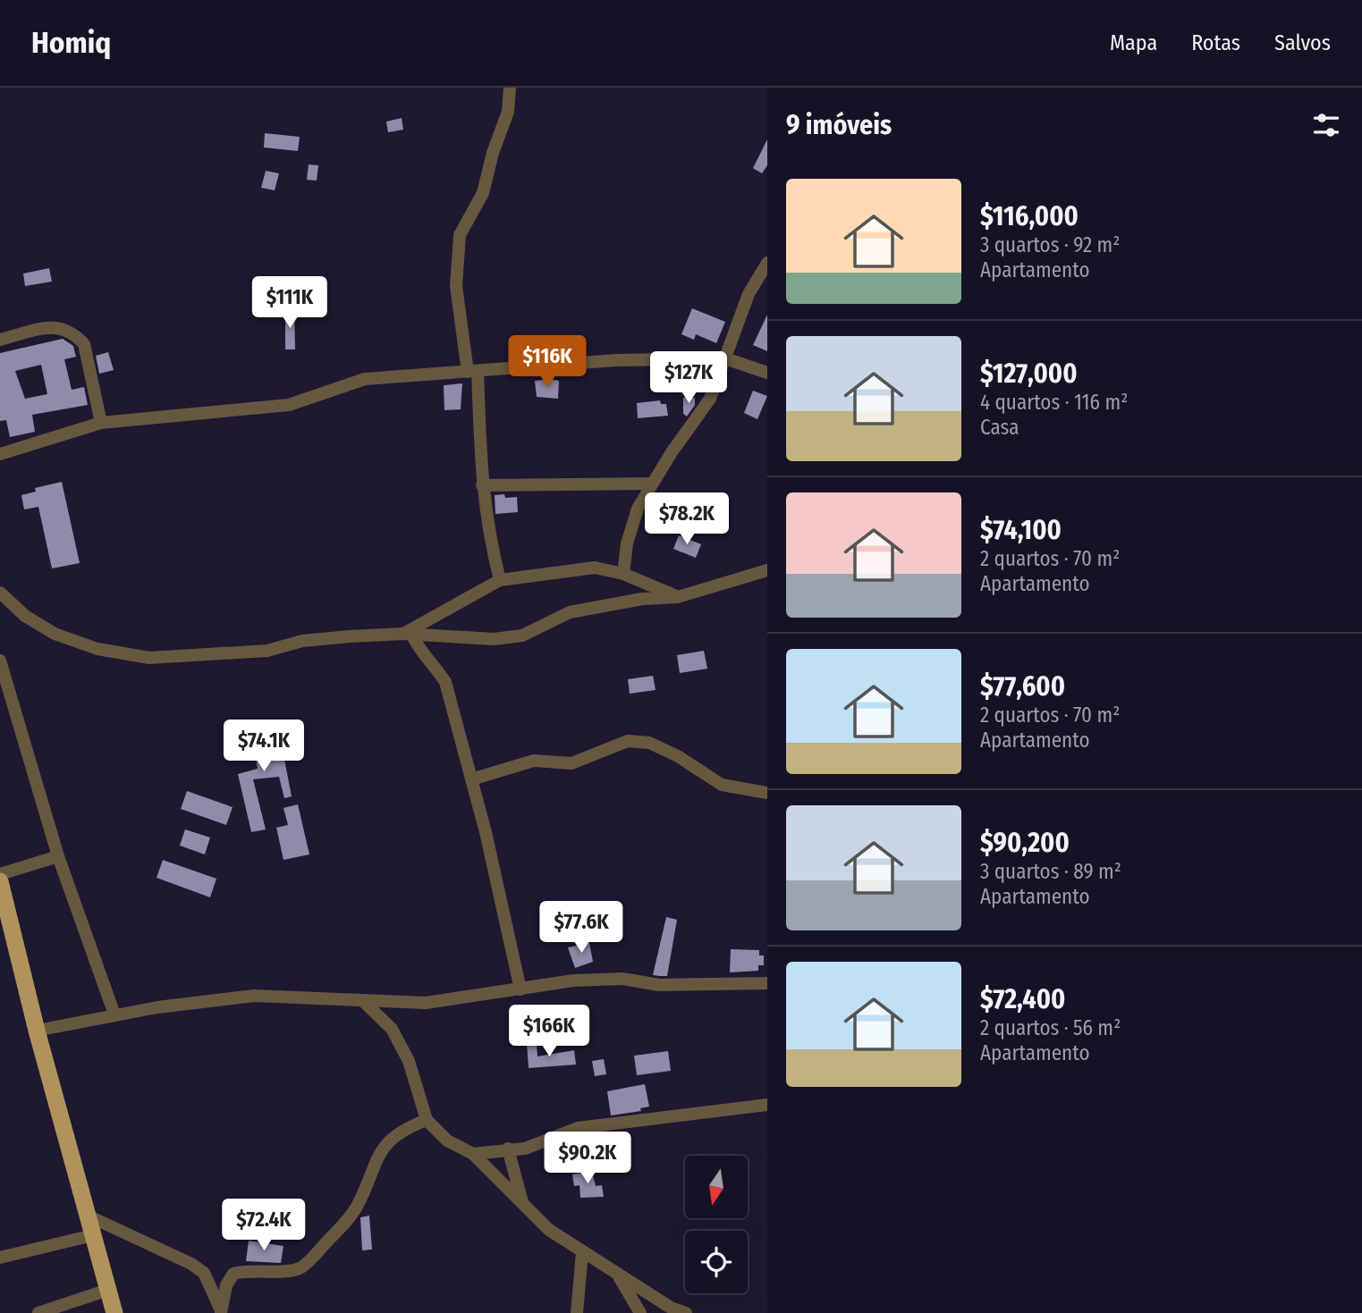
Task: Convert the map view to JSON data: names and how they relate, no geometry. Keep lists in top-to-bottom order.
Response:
{
  "north": "bottom",
  "page": {
    "header": "Homiq",
    "nav": ["Mapa", "Rotas", "Salvos"],
    "heading": "9 imóveis",
    "list": [
      {
        "name": "$116,000",
        "note": "3 quartos · 92 m² · Apartamento"
      },
      {
        "name": "$127,000",
        "note": "4 quartos · 116 m² · Casa"
      },
      {
        "name": "$74,100",
        "note": "2 quartos · 70 m² · Apartamento"
      },
      {
        "name": "$77,600",
        "note": "2 quartos · 70 m² · Apartamento"
      },
      {
        "name": "$90,200",
        "note": "3 quartos · 89 m² · Apartamento"
      },
      {
        "name": "$72,400",
        "note": "2 quartos · 56 m² · Apartamento"
      }
    ],
    "price": [
      "$111K",
      "$116K",
      "$127K",
      "$78.2K",
      "$74.1K",
      "$77.6K",
      "$166K",
      "$90.2K",
      "$72.4K"
    ]
  }
}
